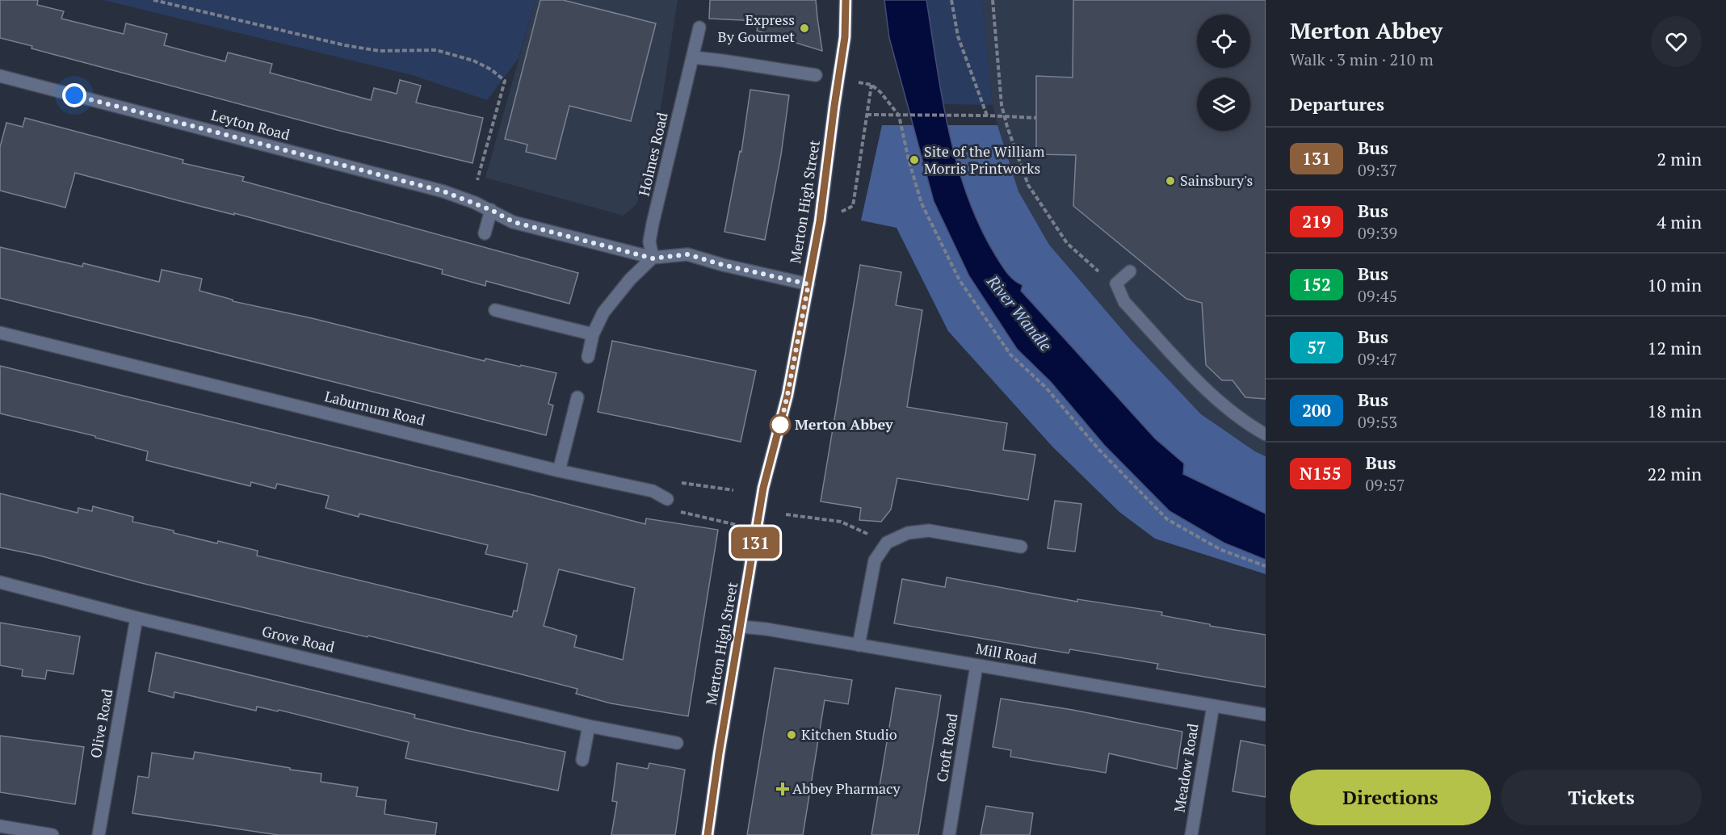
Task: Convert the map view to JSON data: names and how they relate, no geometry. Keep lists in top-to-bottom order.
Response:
{
  "streets": {
    "main road": ["Merton High Street"],
    "street": [
      "Leyton Road",
      "Holmes Road",
      "Laburnum Road",
      "Grove Road",
      "Mill Road",
      "Olive Road",
      "Croft Road",
      "Meadow Road"
    ]
  },
  "crossings": [
    ["Leyton Road", "Holmes Road"],
    ["Merton High Street", "Mill Road"],
    ["Grove Road", "Olive Road"],
    ["Mill Road", "Croft Road"],
    ["Mill Road", "Meadow Road"]
  ],
  "water": ["River Wandle"],
  "places": {
    "other": [
      "Express By Gourmet",
      "Site of the William Morris Printworks",
      "Sainsbury's",
      "Merton Abbey",
      "Kitchen Studio"
    ],
    "health": ["Abbey Pharmacy"]
  },
  "lines": ["bus line 131"],
  "page": {
    "on_map": "131",
    "heading": [
      ["Merton Abbey", "Walk · 3 min · 210 m"],
      "Departures"
    ],
    "list": [
      {
        "mark": "131",
        "name": "Bus",
        "note": "09:37",
        "value": "2 min"
      },
      {
        "mark": "219",
        "name": "Bus",
        "note": "09:39",
        "value": "4 min"
      },
      {
        "mark": "152",
        "name": "Bus",
        "note": "09:45",
        "value": "10 min"
      },
      {
        "mark": "57",
        "name": "Bus",
        "note": "09:47",
        "value": "12 min"
      },
      {
        "mark": "200",
        "name": "Bus",
        "note": "09:53",
        "value": "18 min"
      },
      {
        "mark": "N155",
        "name": "Bus",
        "note": "09:57",
        "value": "22 min"
      }
    ],
    "buttons": ["Directions", "Tickets"]
  }
}
